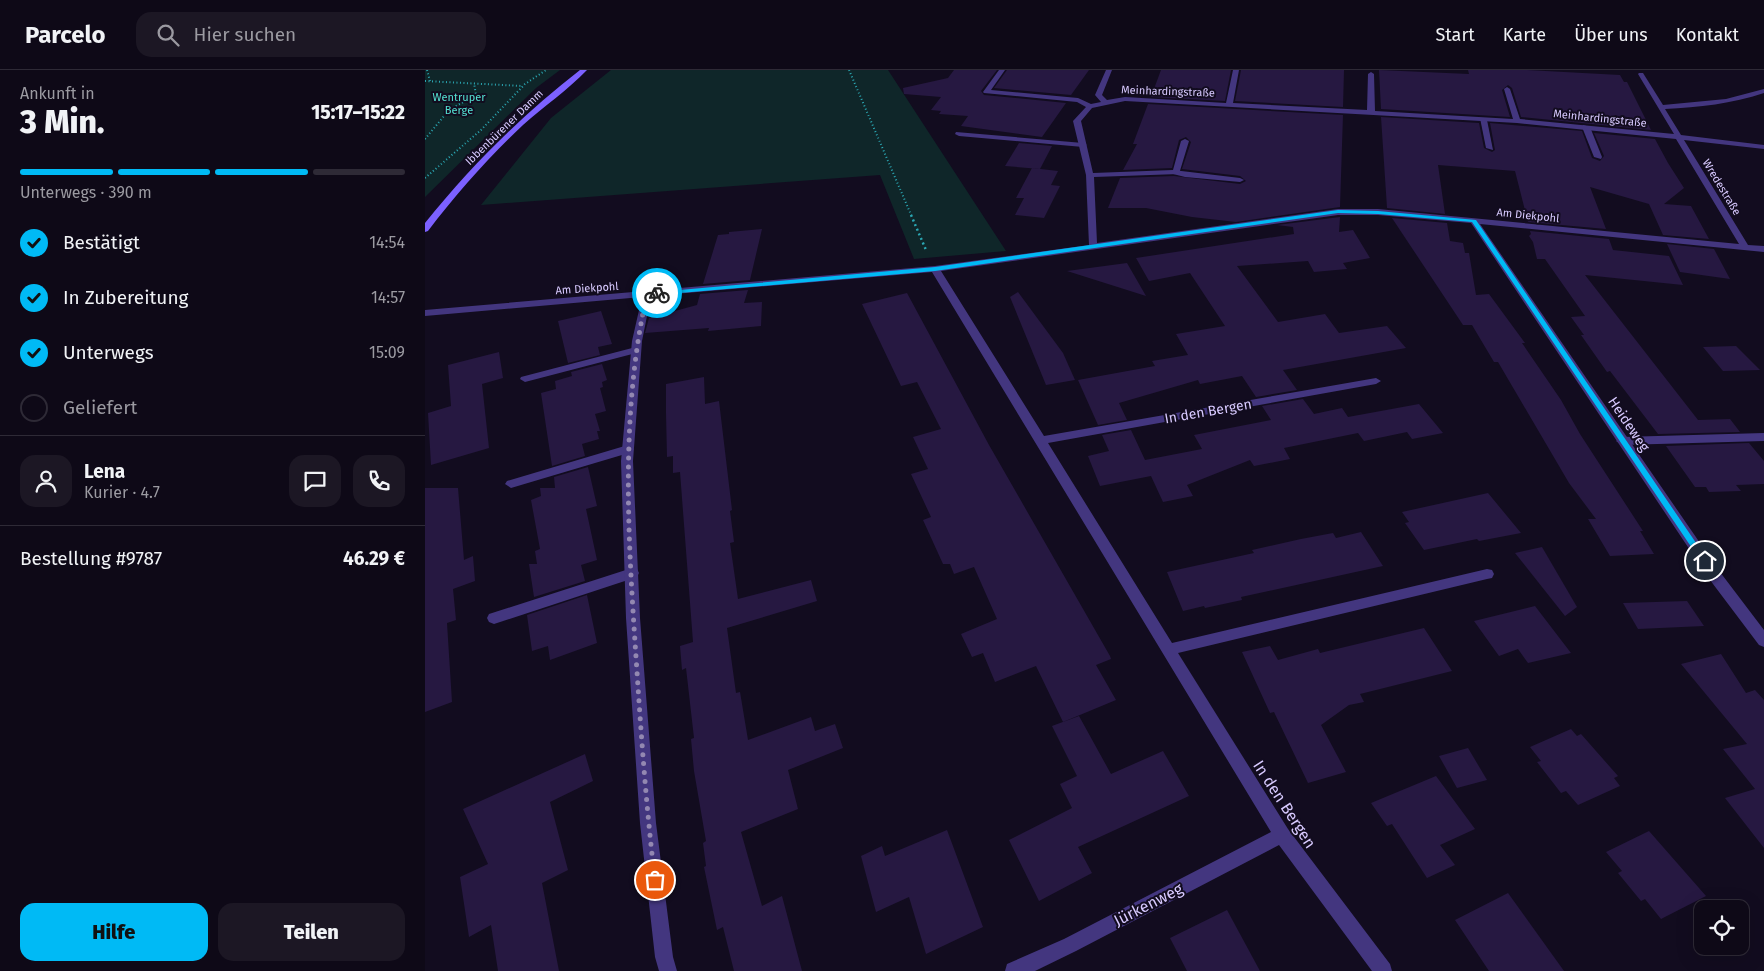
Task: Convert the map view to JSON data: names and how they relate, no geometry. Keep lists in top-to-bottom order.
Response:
{
  "streets": {
    "main road": ["Ibbenbürener Damm"],
    "street": [
      "Meinhardingstraße",
      "Wredestraße",
      "Am Diekpohl",
      "In den Bergen",
      "Heideweg",
      "Jürkenweg"
    ]
  },
  "crossings": [
    ["Meinhardingstraße", "Wredestraße"],
    ["Wredestraße", "Am Diekpohl"],
    ["Am Diekpohl", "In den Bergen"],
    ["Am Diekpohl", "Heideweg"],
    ["In den Bergen", "Jürkenweg"]
  ],
  "parks": ["Wentruper Berge"],
  "page": {
    "header": "Parcelo",
    "search": "Hier suchen",
    "nav": [
      "Start",
      "Karte",
      "Über uns",
      "Kontakt"
    ],
    "heading": ["3 Min.", "Ankunft in", "15:17–15:22"],
    "panel": [
      "Lena",
      "Kurier · 4.7",
      "Bestellung #9787",
      "46.29 €"
    ],
    "bar": "Unterwegs · 390 m",
    "list": [
      ["Bestätigt", "14:54"],
      ["In Zubereitung", "14:57"],
      ["Unterwegs", "15:09"],
      "Geliefert"
    ],
    "buttons": ["Hilfe", "Teilen"]
  }
}
